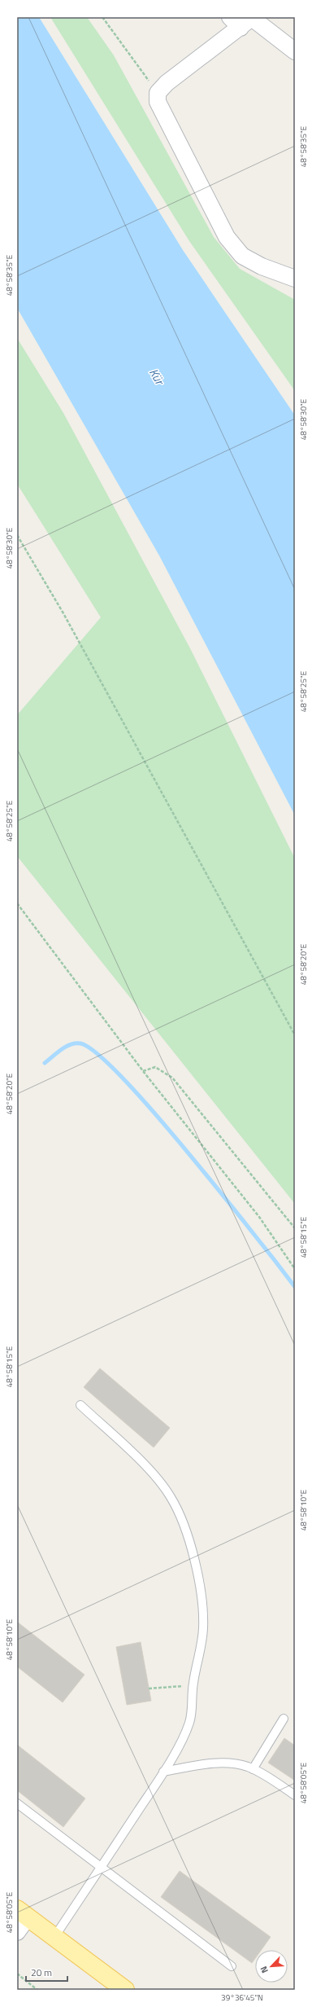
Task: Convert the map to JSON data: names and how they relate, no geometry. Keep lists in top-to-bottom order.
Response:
{
  "water": ["Kür"],
  "scale_bar": "20 m",
  "north": "bottom left",
  "coordinates": [
    "48°58'35\"E",
    "48°58'30\"E",
    "48°58'25\"E",
    "48°58'20\"E",
    "48°58'15\"E",
    "48°58'10\"E",
    "48°58'05\"E",
    "39°36'45\"N"
  ]
}
